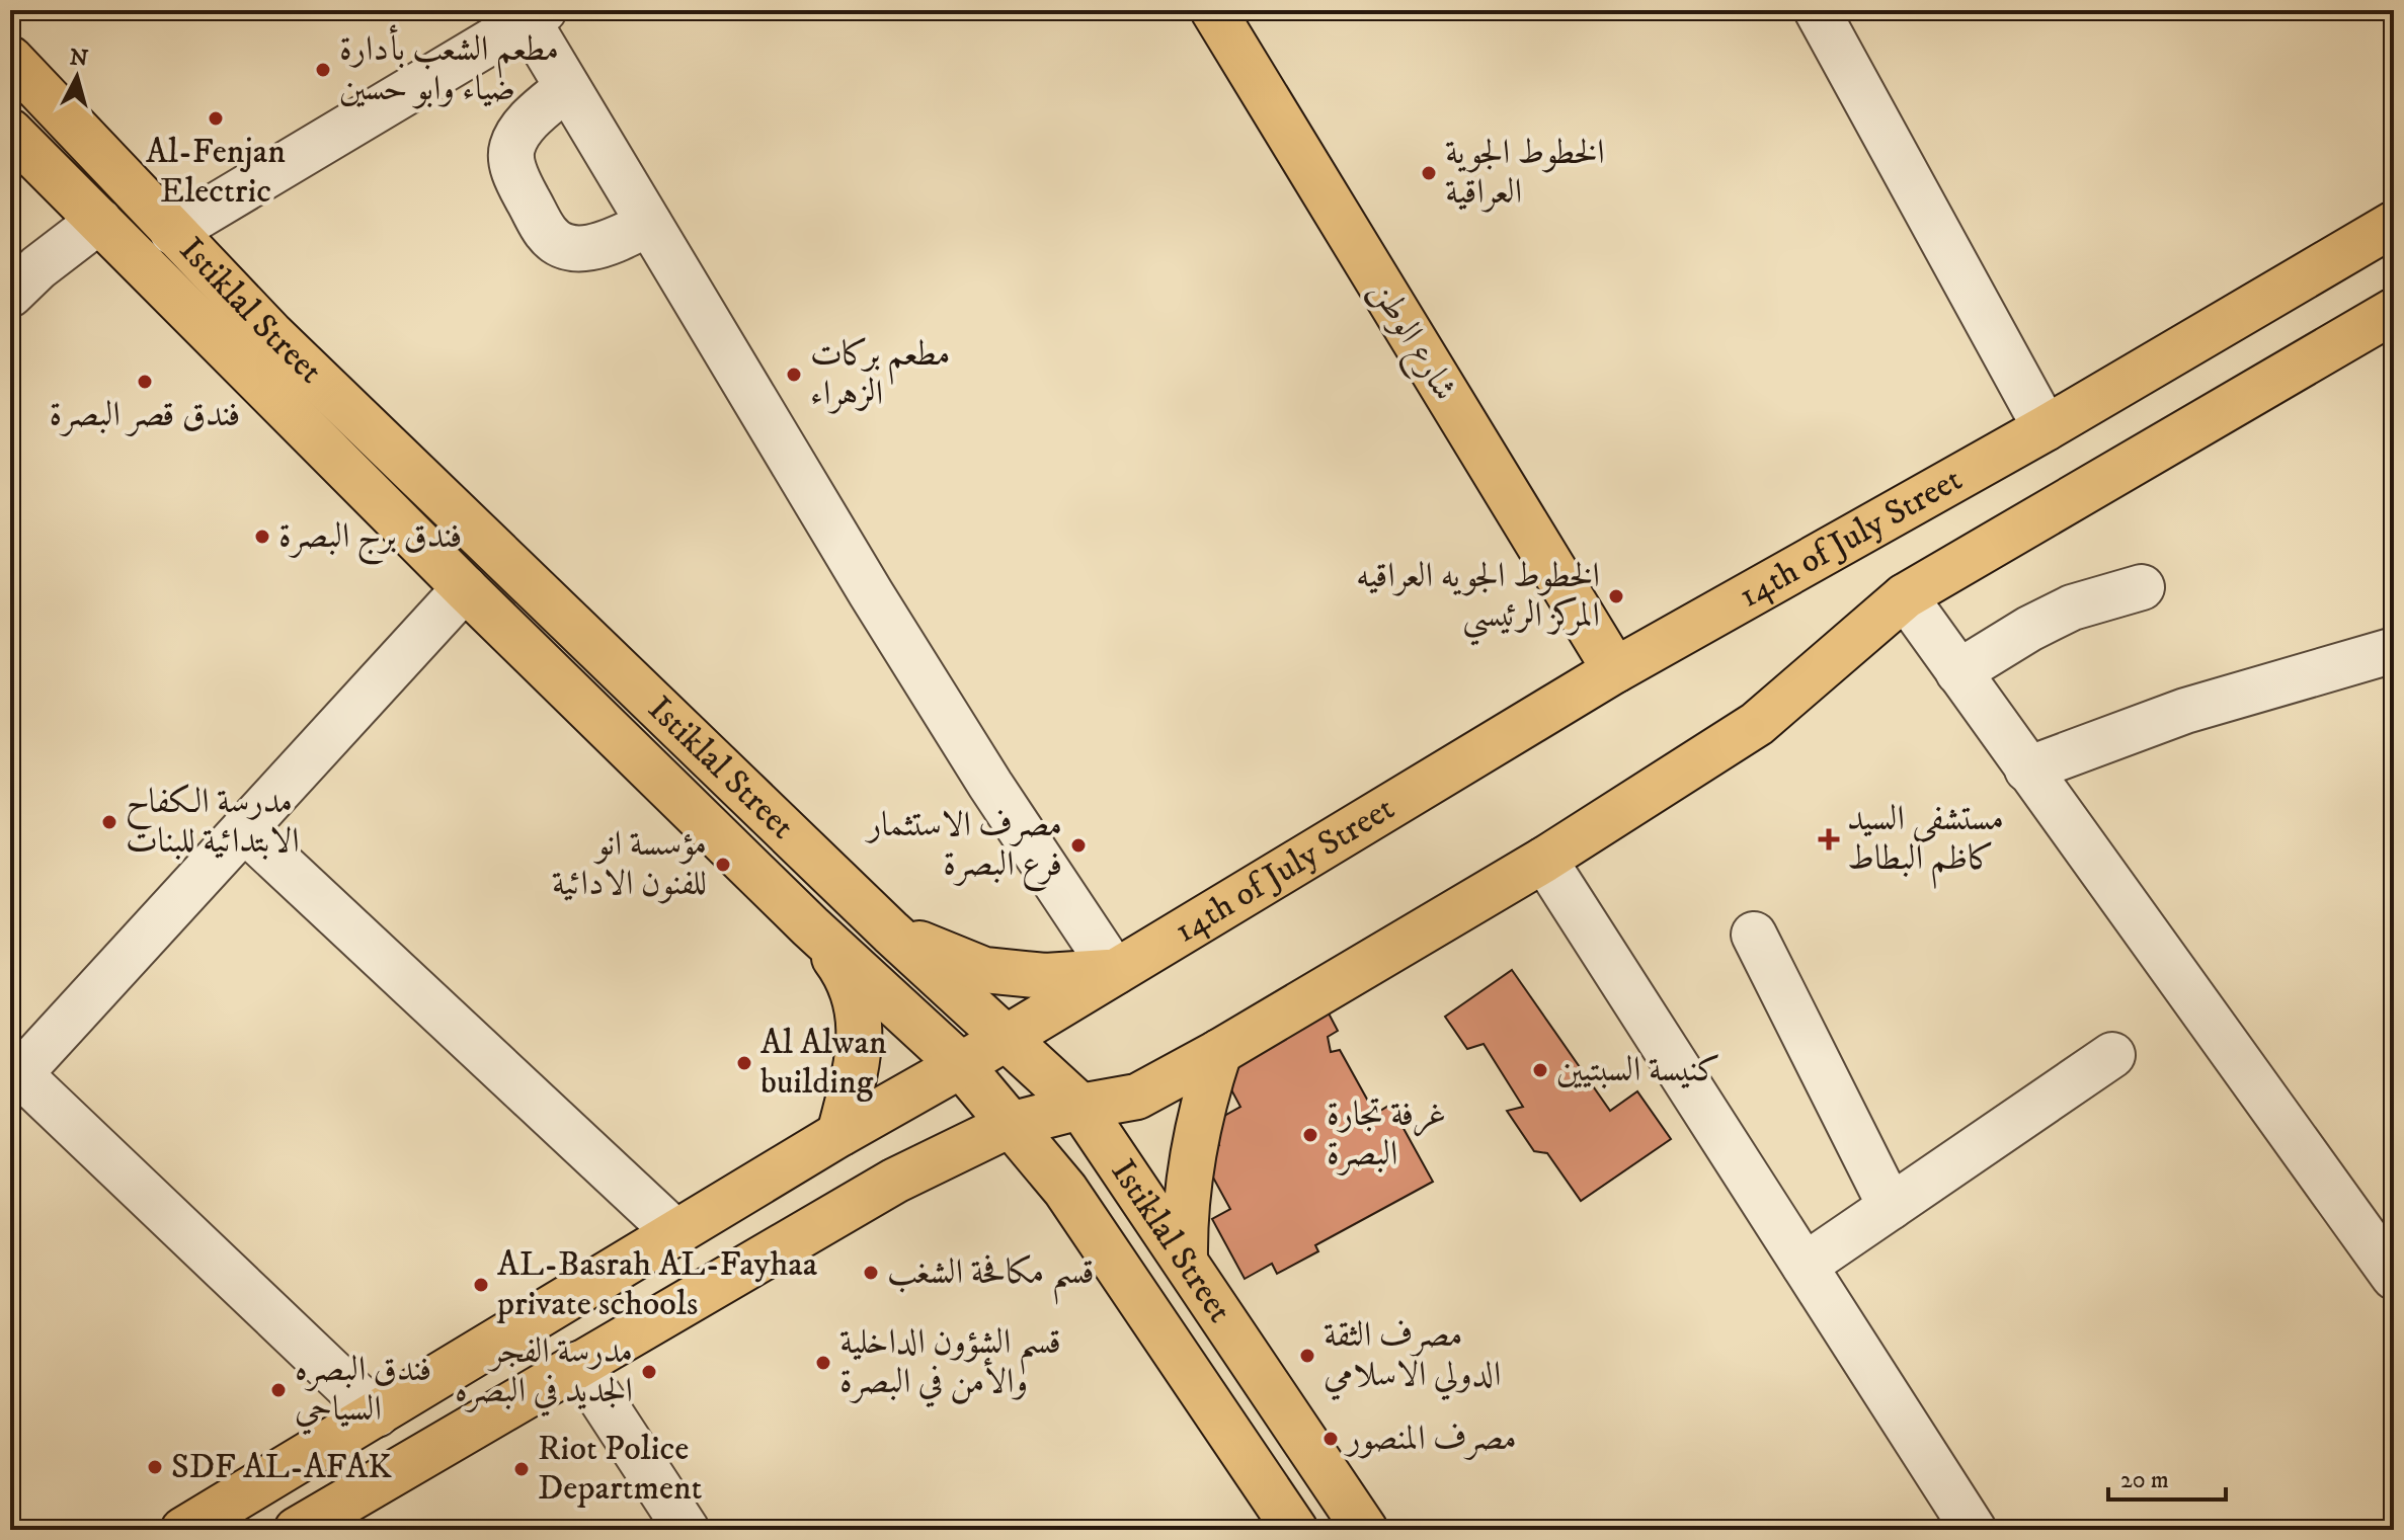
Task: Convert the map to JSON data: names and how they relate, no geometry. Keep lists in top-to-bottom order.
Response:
{
  "streets": {
    "main road": ["Istiklal Street", "شارع الوطن", "14th of July Street"]
  },
  "crossings": [
    ["Istiklal Street", "14th of July Street"],
    ["شارع الوطن", "14th of July Street"]
  ],
  "places": {
    "other": [
      "مطعم الشعب بأدارة ضياء وابو حسين",
      "Al-Fenjan Electric",
      "الخطوط الجوية العراقية",
      "مطعم بركات الزهراء",
      "فندق قصر البصرة",
      "فندق برج البصرة",
      "الخطوط الجويه العراقيه المركز الرئيسي",
      "مدرسة الكفاح الابتدائية للبنات",
      "مصرف الاستثمار فرع البصرة",
      "مؤسسة انو للفنون الادائية",
      "Al Alwan building",
      "كنيسة السبتيين",
      "غرفة تجارة البصرة",
      "قسم مكافحة الشغب",
      "AL-Basrah AL-Fayhaa private schools",
      "مصرف الثقة الدولي الاسلامي",
      "قسم الشؤون الداخلية والأمن في البصرة",
      "مدرسة الفجر الجديد في البصره",
      "فندق البصره السياحي",
      "مصرف المنصور",
      "SDF AL-AFAK",
      "Riot Police Department"
    ],
    "health": ["مستشفى السيد كاظم البطاط"]
  },
  "scale_bar": "20 m",
  "north": "top"
}
